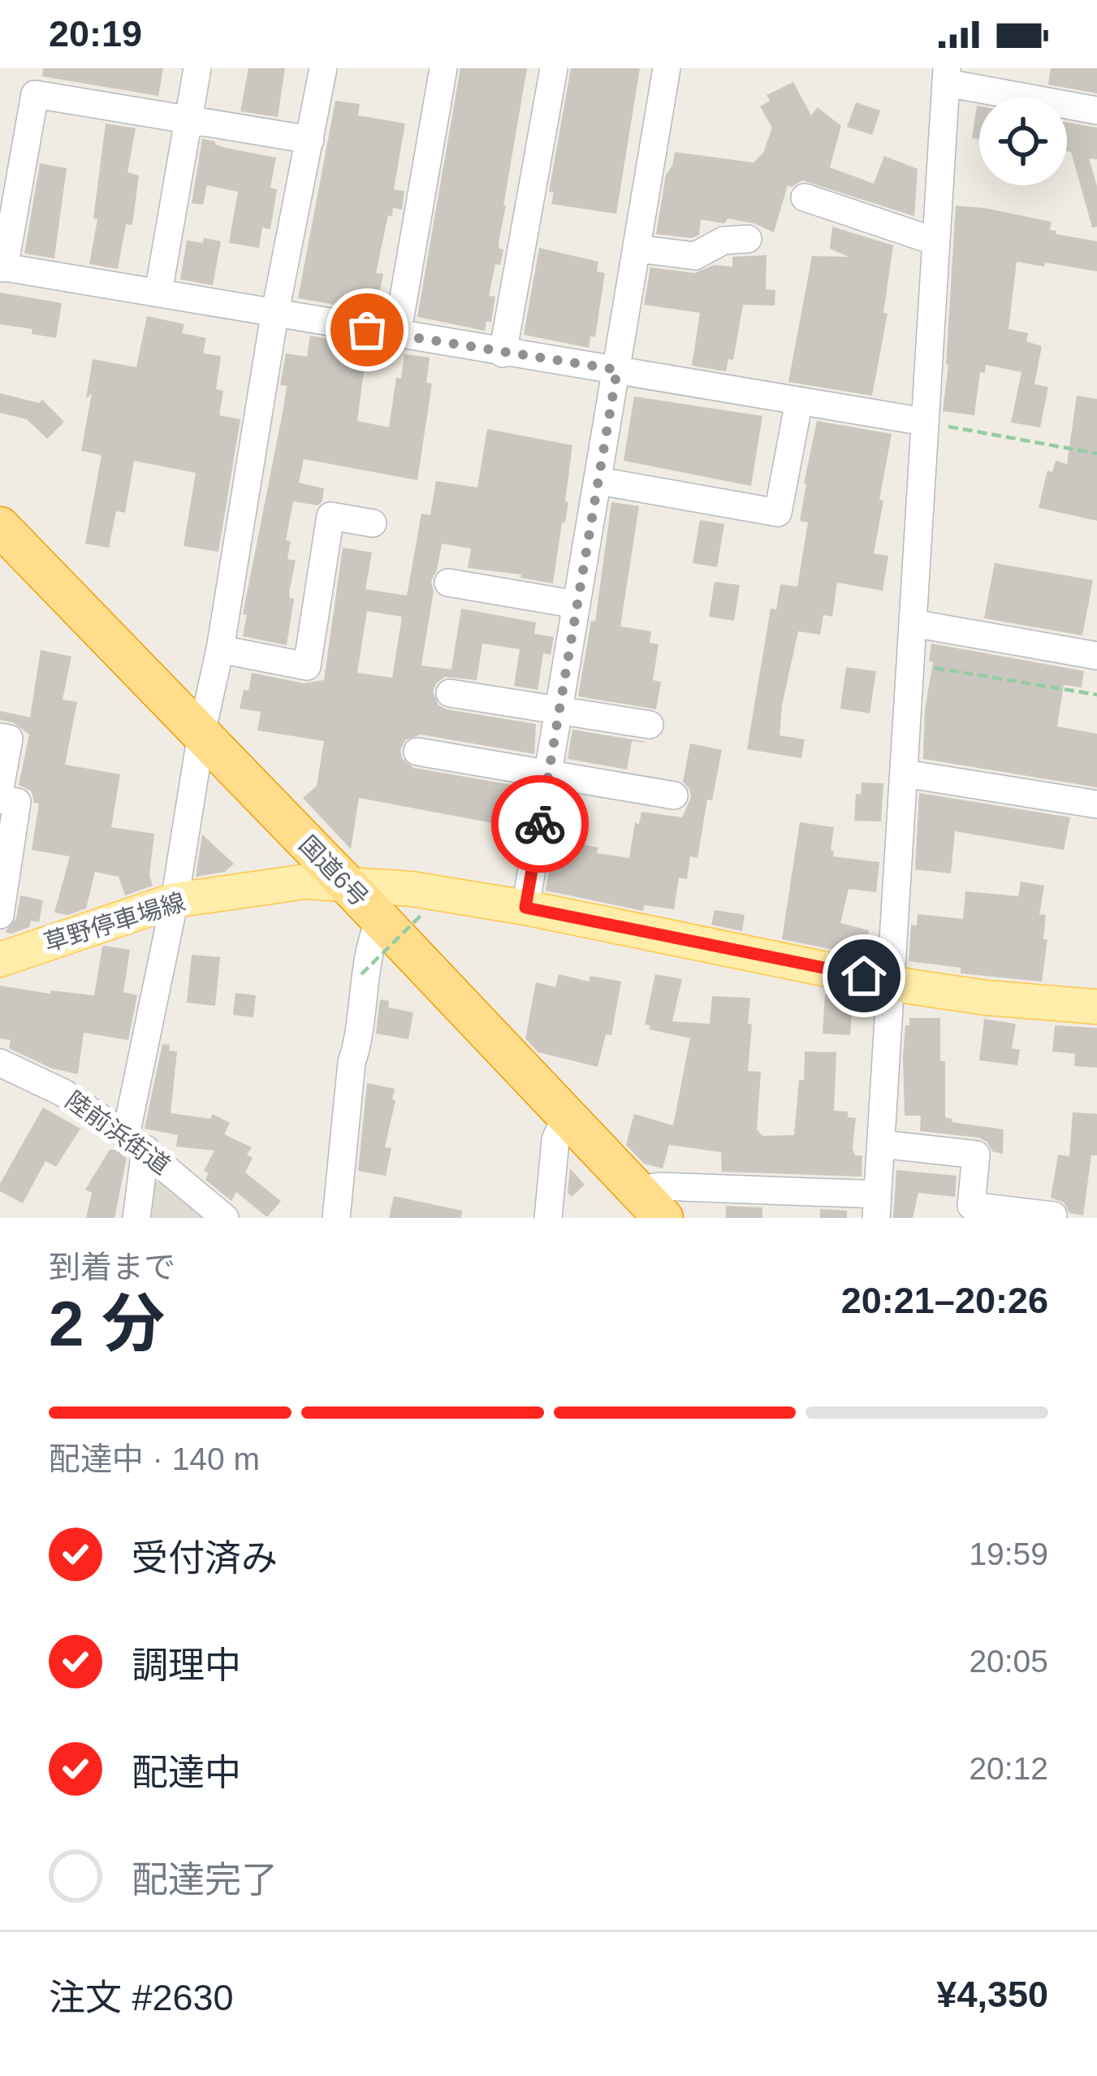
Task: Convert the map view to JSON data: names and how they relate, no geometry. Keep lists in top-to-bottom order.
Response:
{
  "streets": {
    "highway": ["国道6号"],
    "main road": ["草野停車場線"],
    "street": ["陸前浜街道"]
  },
  "crossings": [
    ["国道6号", "草野停車場線"]
  ],
  "page": {
    "status": "20:19",
    "heading": ["2 分", "到着まで", "20:21–20:26"],
    "panel": ["注文 #2630", "¥4,350"],
    "bar": "配達中 · 140 m",
    "list": [
      ["受付済み", "19:59"],
      ["調理中", "20:05"],
      ["配達中", "20:12"],
      "配達完了"
    ]
  }
}
